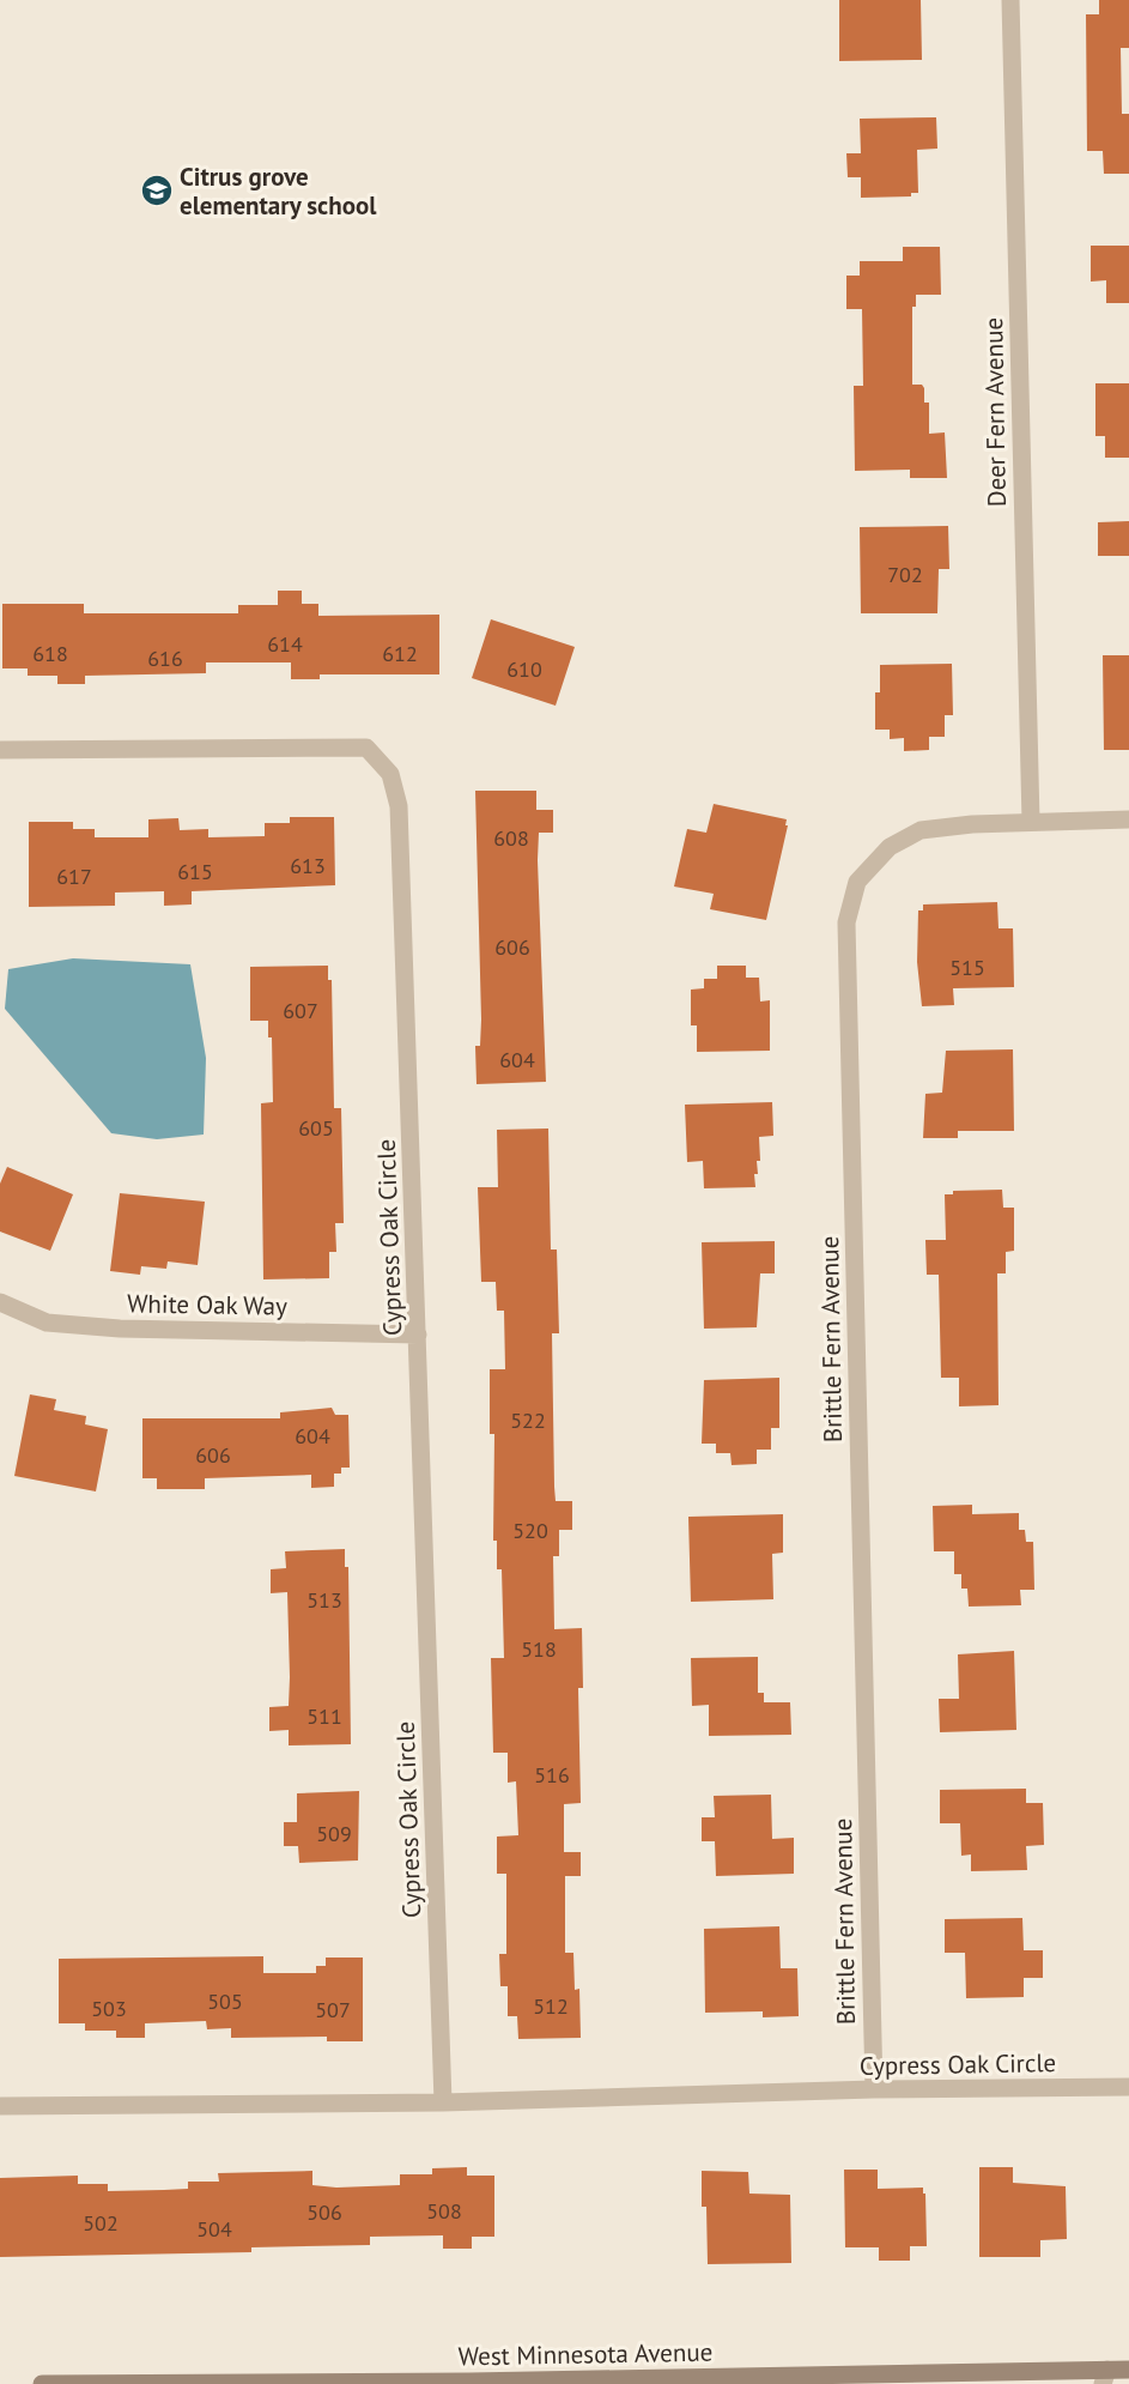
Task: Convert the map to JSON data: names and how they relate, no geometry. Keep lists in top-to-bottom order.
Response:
{
  "streets": {
    "street": [
      "Deer Fern Avenue",
      "Cypress Oak Circle",
      "White Oak Way",
      "Brittle Fern Avenue",
      "West Minnesota Avenue"
    ]
  },
  "crossings": [
    ["Deer Fern Avenue", "Brittle Fern Avenue"],
    ["Cypress Oak Circle", "White Oak Way"],
    ["Cypress Oak Circle", "Brittle Fern Avenue"]
  ],
  "places": {
    "school or university": ["Citrus grove elementary school"]
  },
  "house_numbers": [
    "702",
    "614",
    "618",
    "612",
    "616",
    "610",
    "608",
    "613",
    "615",
    "617",
    "606",
    "515",
    "607",
    "604",
    "605",
    "522",
    "604",
    "606",
    "520",
    "513",
    "518",
    "511",
    "516",
    "509",
    "505",
    "512",
    "503",
    "507",
    "508",
    "506",
    "502",
    "504"
  ]
}
